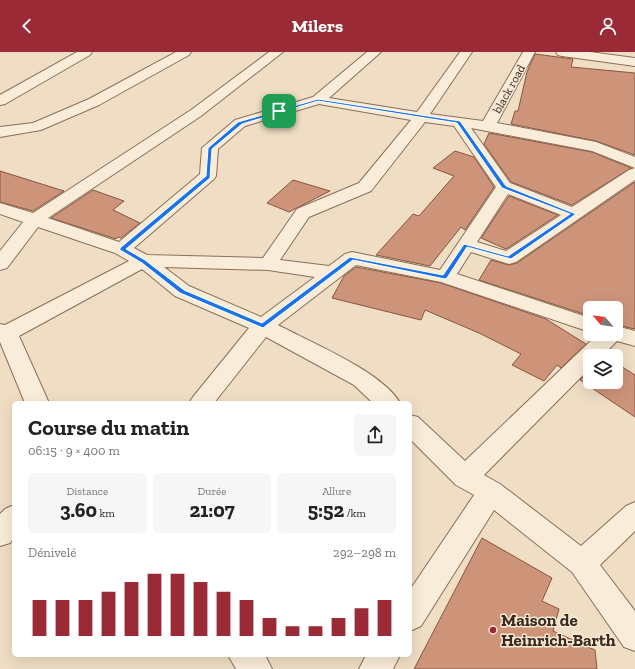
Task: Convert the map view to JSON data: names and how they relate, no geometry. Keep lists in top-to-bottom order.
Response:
{
  "streets": {
    "street": ["black road"]
  },
  "places": ["Maison de Heinrich-Barth"],
  "north": "top left",
  "page": {
    "header": "Milers",
    "heading": ["Course du matin", "06:15 · 9 × 400 m"],
    "stats": [
      ["Distance", "3.60 km"],
      ["Durée", "21:07"],
      ["Allure", "5:52 /km"]
    ],
    "chart": ["Dénivelé", "292–298 m"]
  }
}
